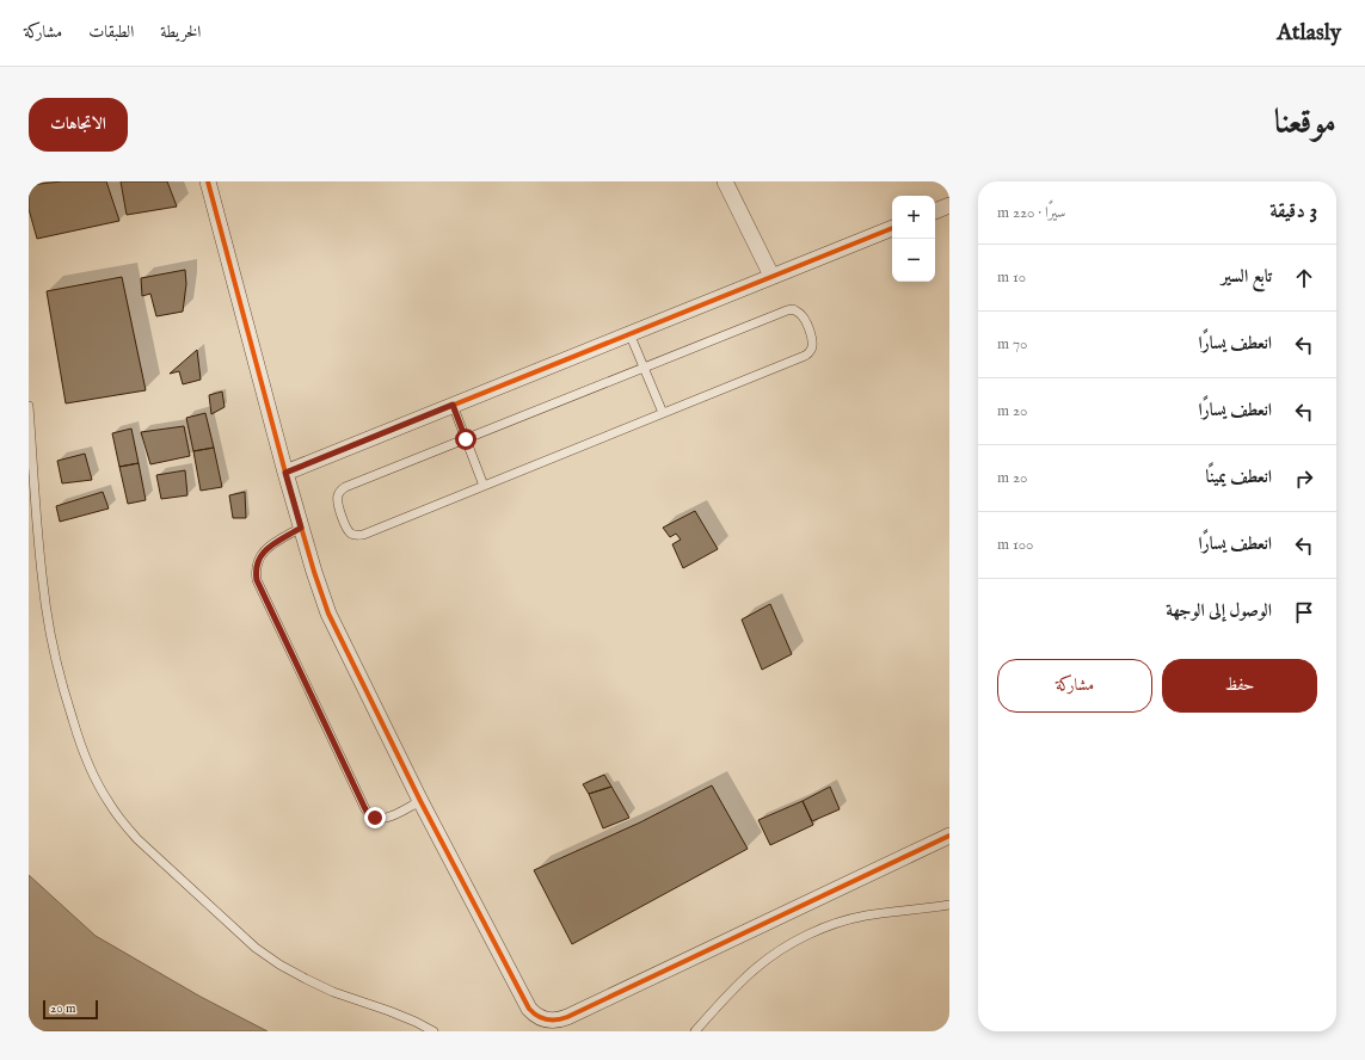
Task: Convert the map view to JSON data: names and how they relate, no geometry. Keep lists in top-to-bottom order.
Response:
{
  "scale_bar": "20 m",
  "page": {
    "header": "Atlasly",
    "nav": ["الخريطة", "الطبقات", "مشاركة"],
    "title": "موقعنا",
    "buttons": [
      "الاتجاهات",
      ["حفظ", "مشاركة"]
    ],
    "heading": ["3 دقيقة", "سيرًا · 220 m"],
    "map_buttons": ["+", "−"],
    "list": [
      ["تابع السير", "10 m"],
      ["انعطف يسارًا", "70 m"],
      ["انعطف يسارًا", "20 m"],
      ["انعطف يمينًا", "20 m"],
      ["انعطف يسارًا", "100 m"],
      "الوصول إلى الوجهة"
    ],
    "scale": "20 m"
  }
}
